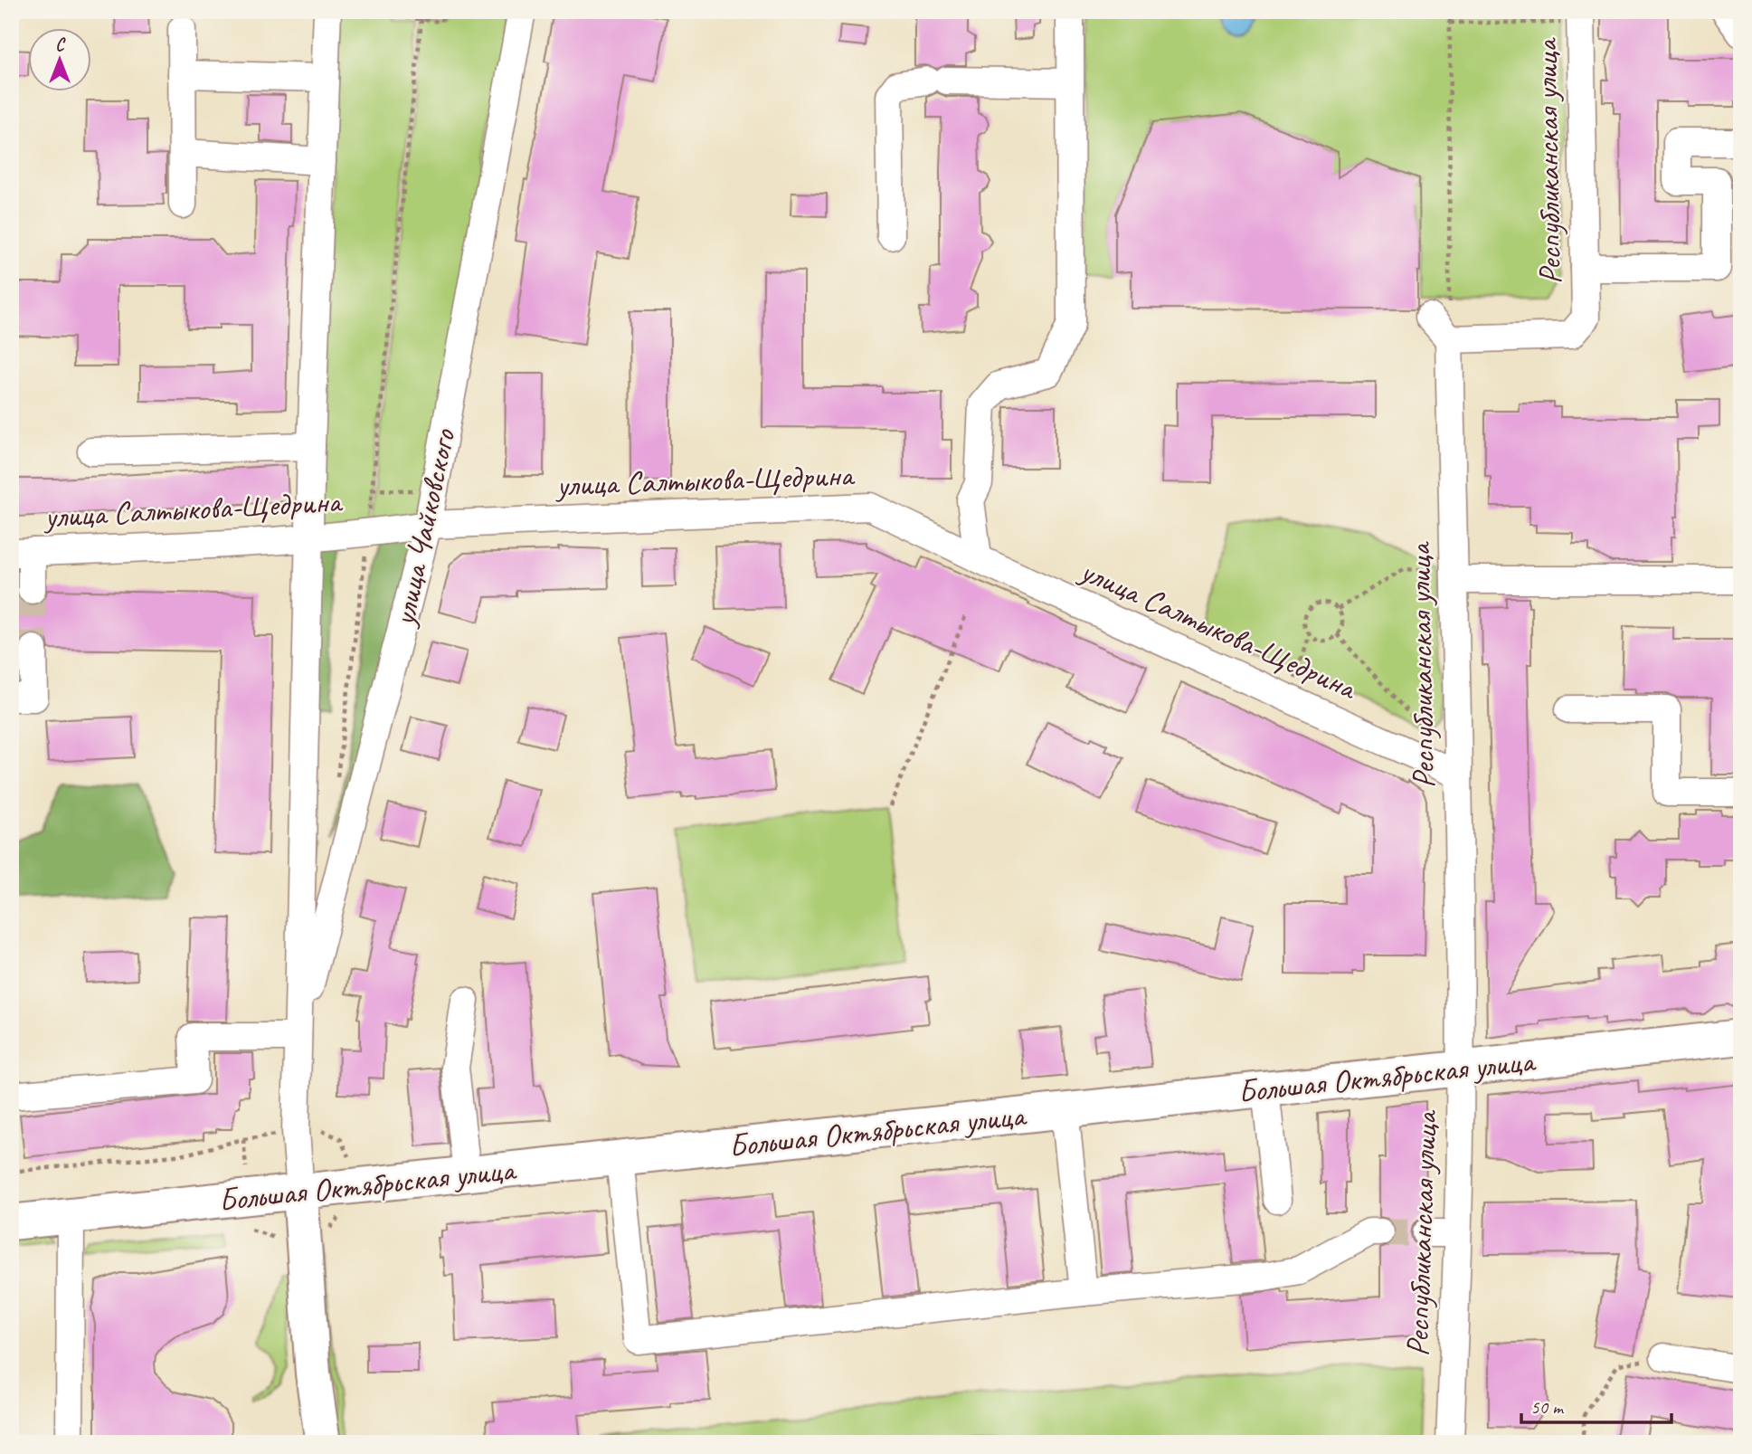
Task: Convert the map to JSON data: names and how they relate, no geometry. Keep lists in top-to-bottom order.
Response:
{
  "streets": {
    "main road": ["улица Чайковского", "Большая Октябрьская улица"],
    "street": ["Республиканская улица", "улица Салтыкова-Щедрина"]
  },
  "crossings": [
    ["Республиканская улица", "улица Салтыкова-Щедрина"],
    ["Республиканская улица", "Большая Октябрьская улица"],
    ["улица Салтыкова-Щедрина", "улица Чайковского"],
    ["улица Чайковского", "Большая Октябрьская улица"]
  ],
  "scale_bar": "50 m",
  "north": "top"
}
